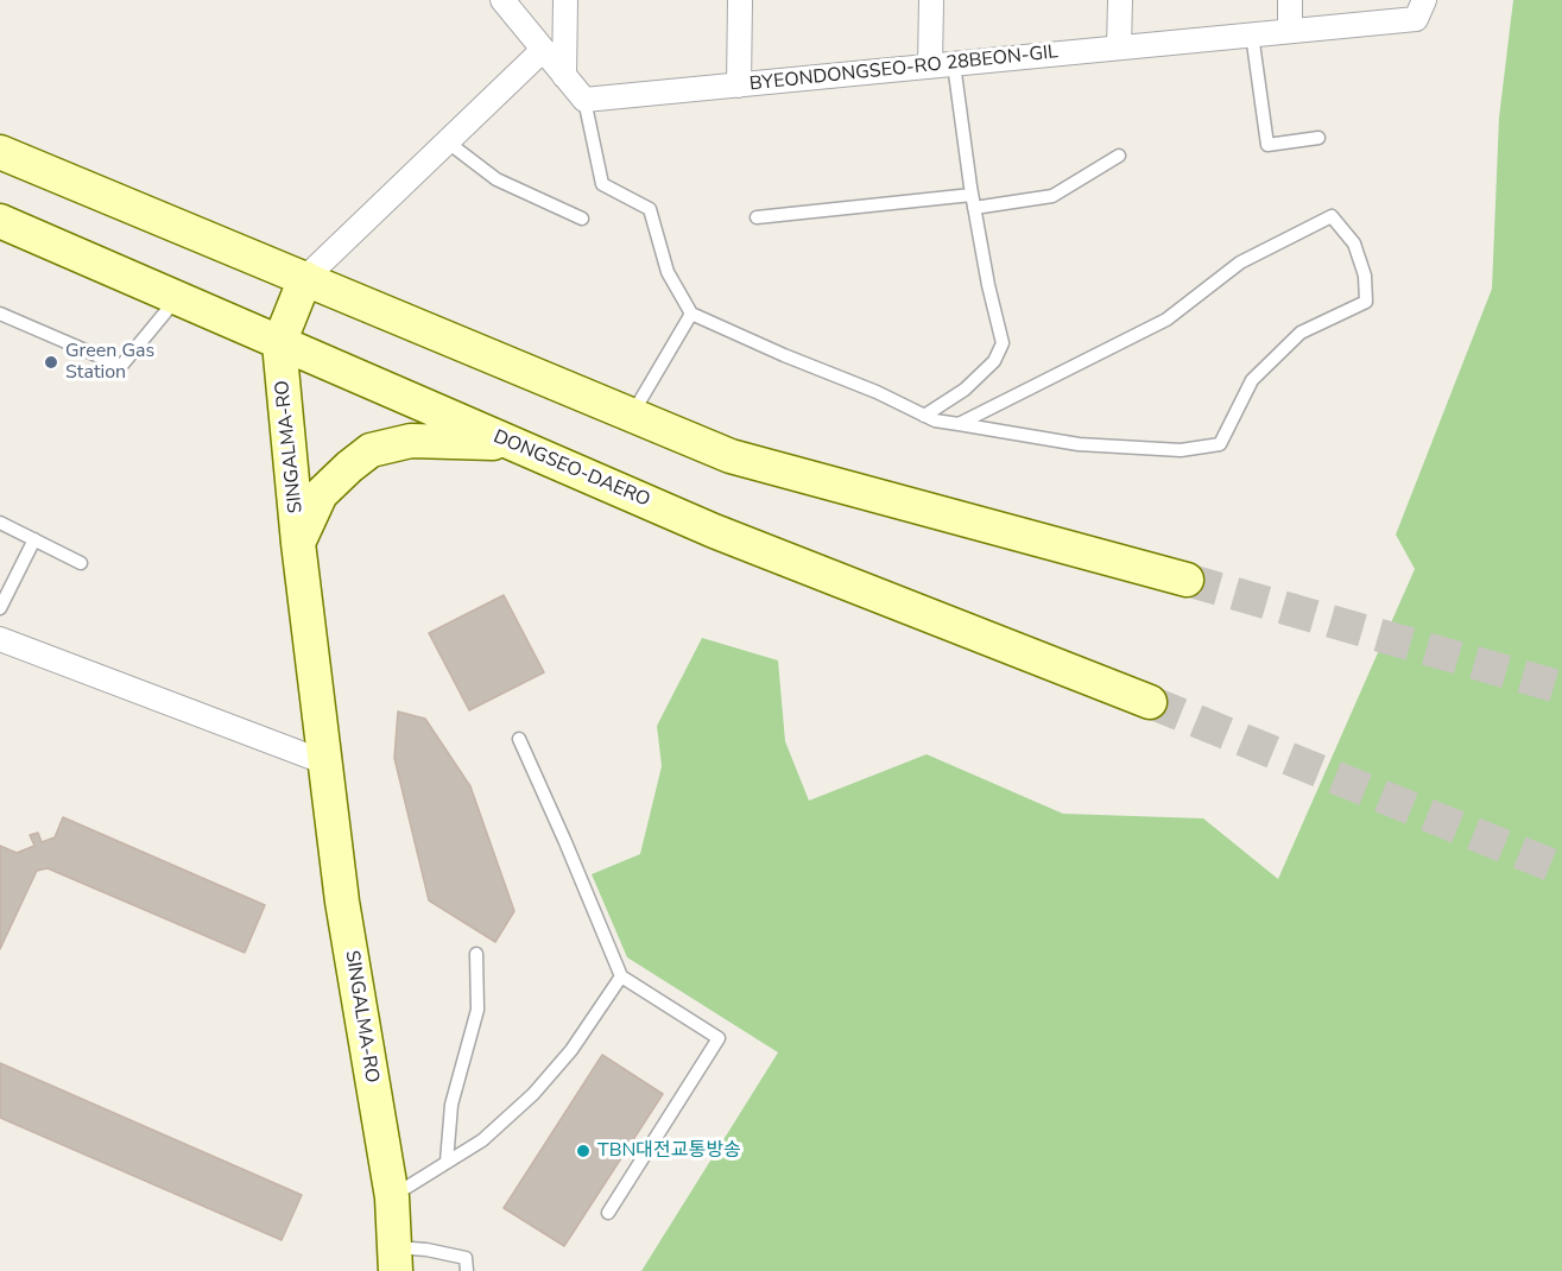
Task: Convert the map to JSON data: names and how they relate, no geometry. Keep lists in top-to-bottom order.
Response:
{
  "streets": {
    "street": ["BYEONDONGSEO-RO 28BEON-GIL", "SINGALMA-RO", "DONGSEO-DAERO"]
  },
  "crossings": [
    ["SINGALMA-RO", "DONGSEO-DAERO"]
  ],
  "places": ["Green Gas Station", "TBN대전교통방송"]
}
